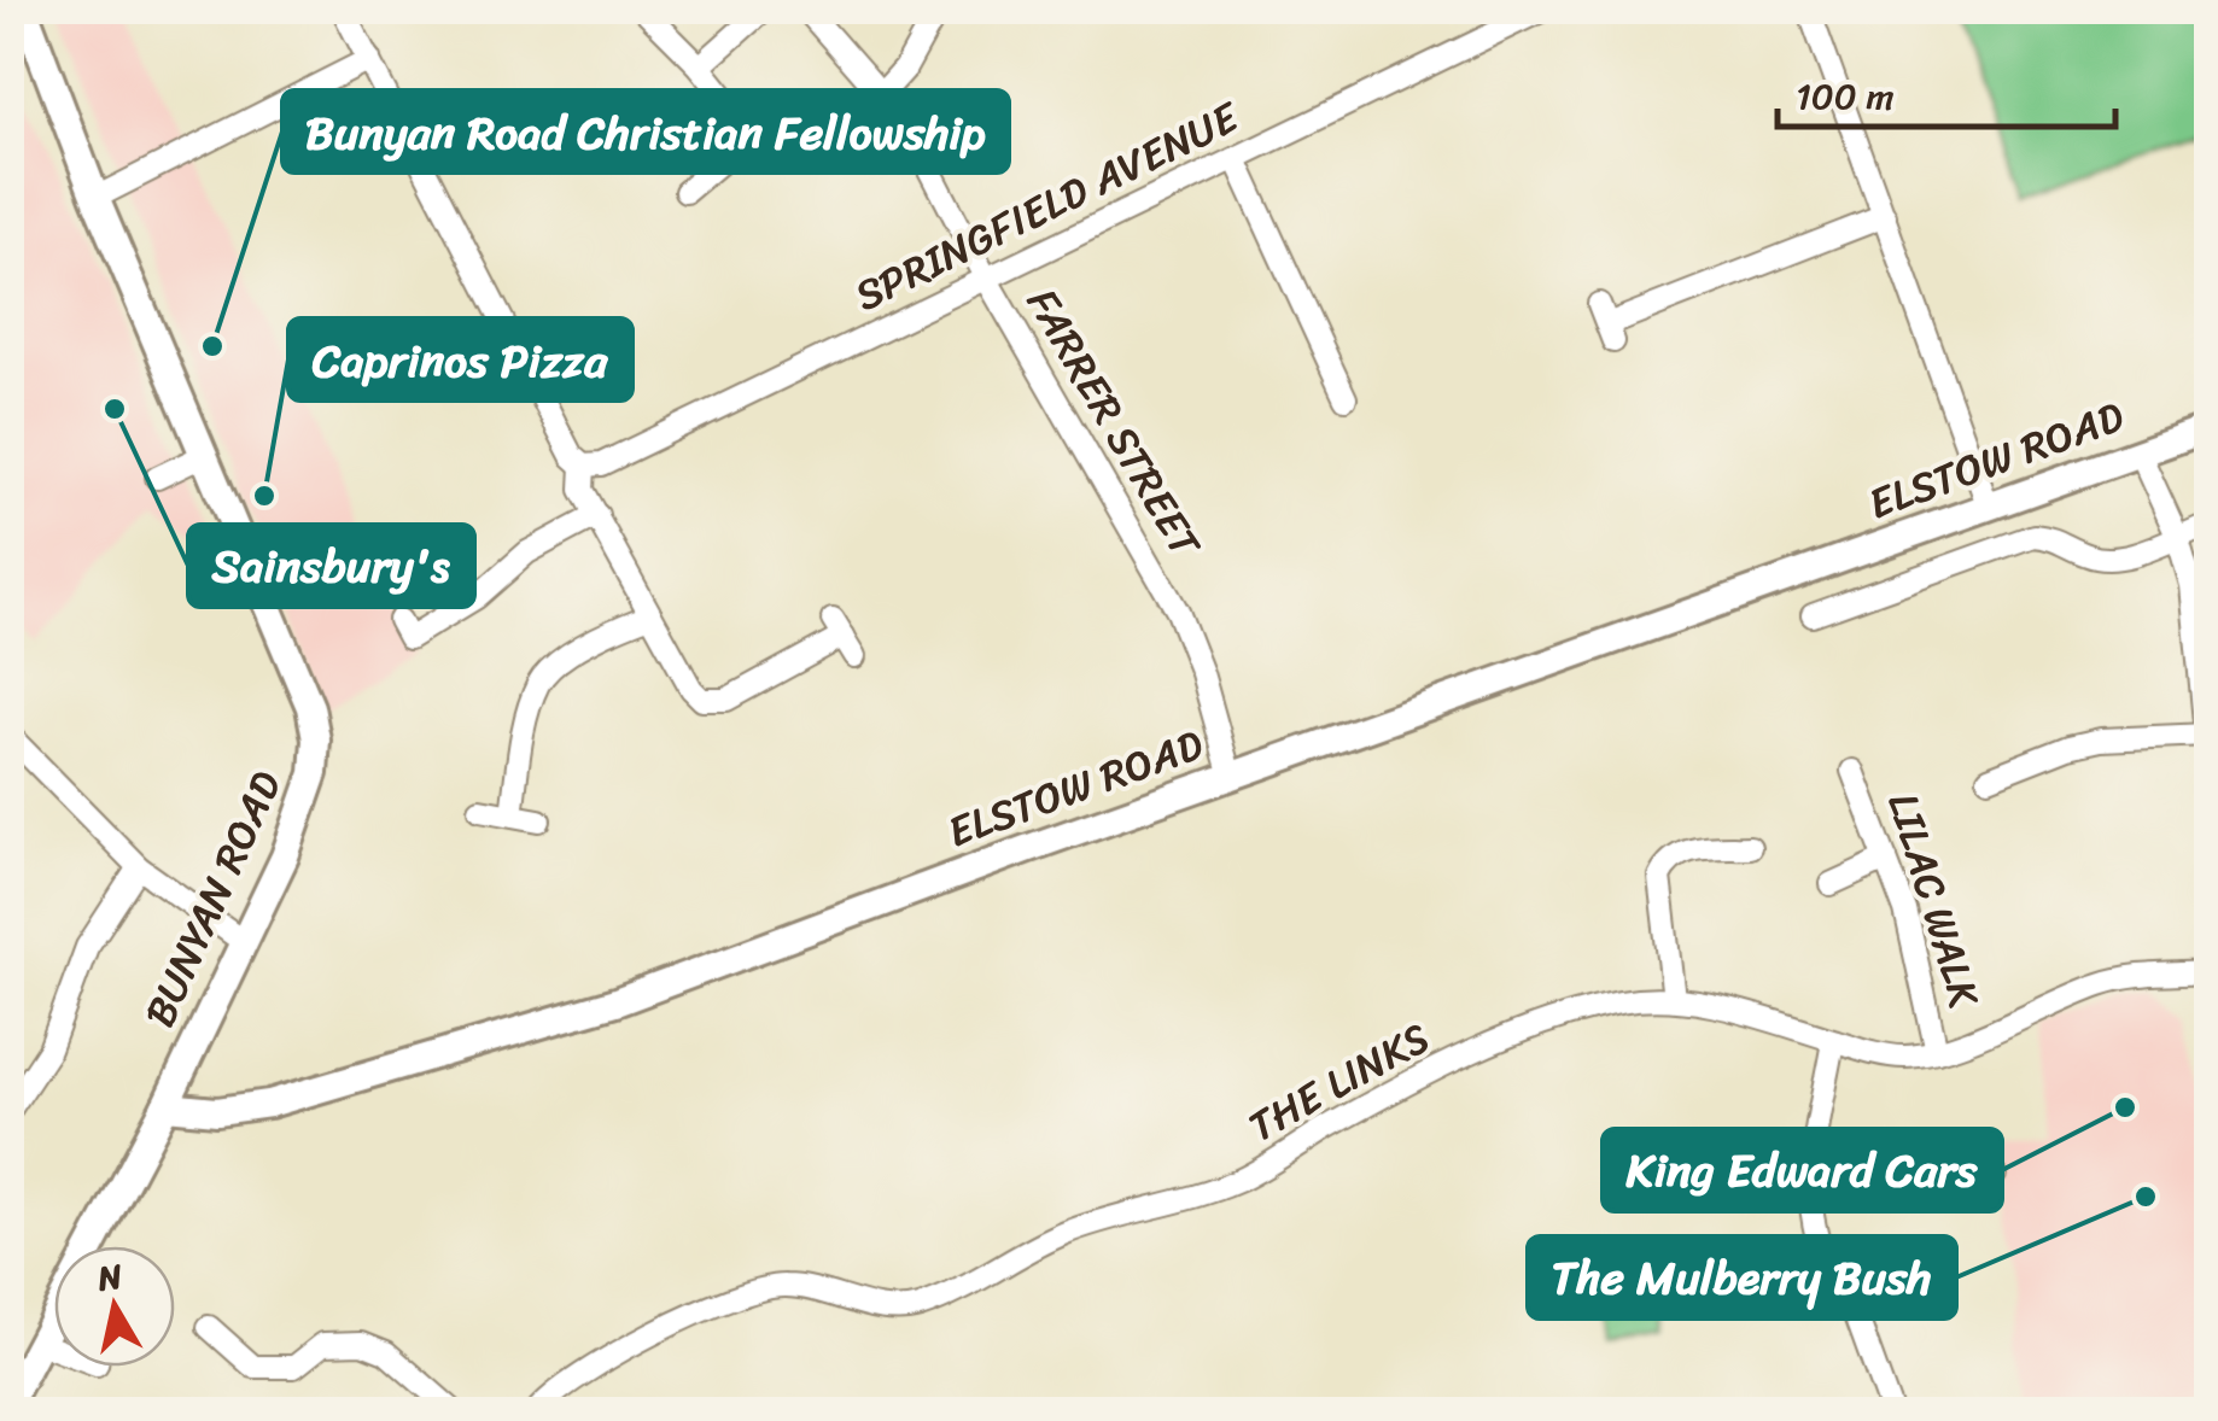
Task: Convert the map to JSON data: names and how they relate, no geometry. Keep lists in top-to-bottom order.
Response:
{
  "streets": {
    "street": [
      "SPRINGFIELD AVENUE",
      "FARRER STREET",
      "ELSTOW ROAD",
      "BUNYAN ROAD",
      "LILAC WALK",
      "THE LINKS"
    ]
  },
  "crossings": [
    ["SPRINGFIELD AVENUE", "FARRER STREET"],
    ["FARRER STREET", "ELSTOW ROAD"],
    ["ELSTOW ROAD", "BUNYAN ROAD"],
    ["LILAC WALK", "THE LINKS"]
  ],
  "places": [
    "Bunyan Road Christian Fellowship",
    "Sainsbury's",
    "Caprinos Pizza",
    "King Edward Cars",
    "The Mulberry Bush"
  ],
  "scale_bar": "100 m",
  "north": "top"
}
